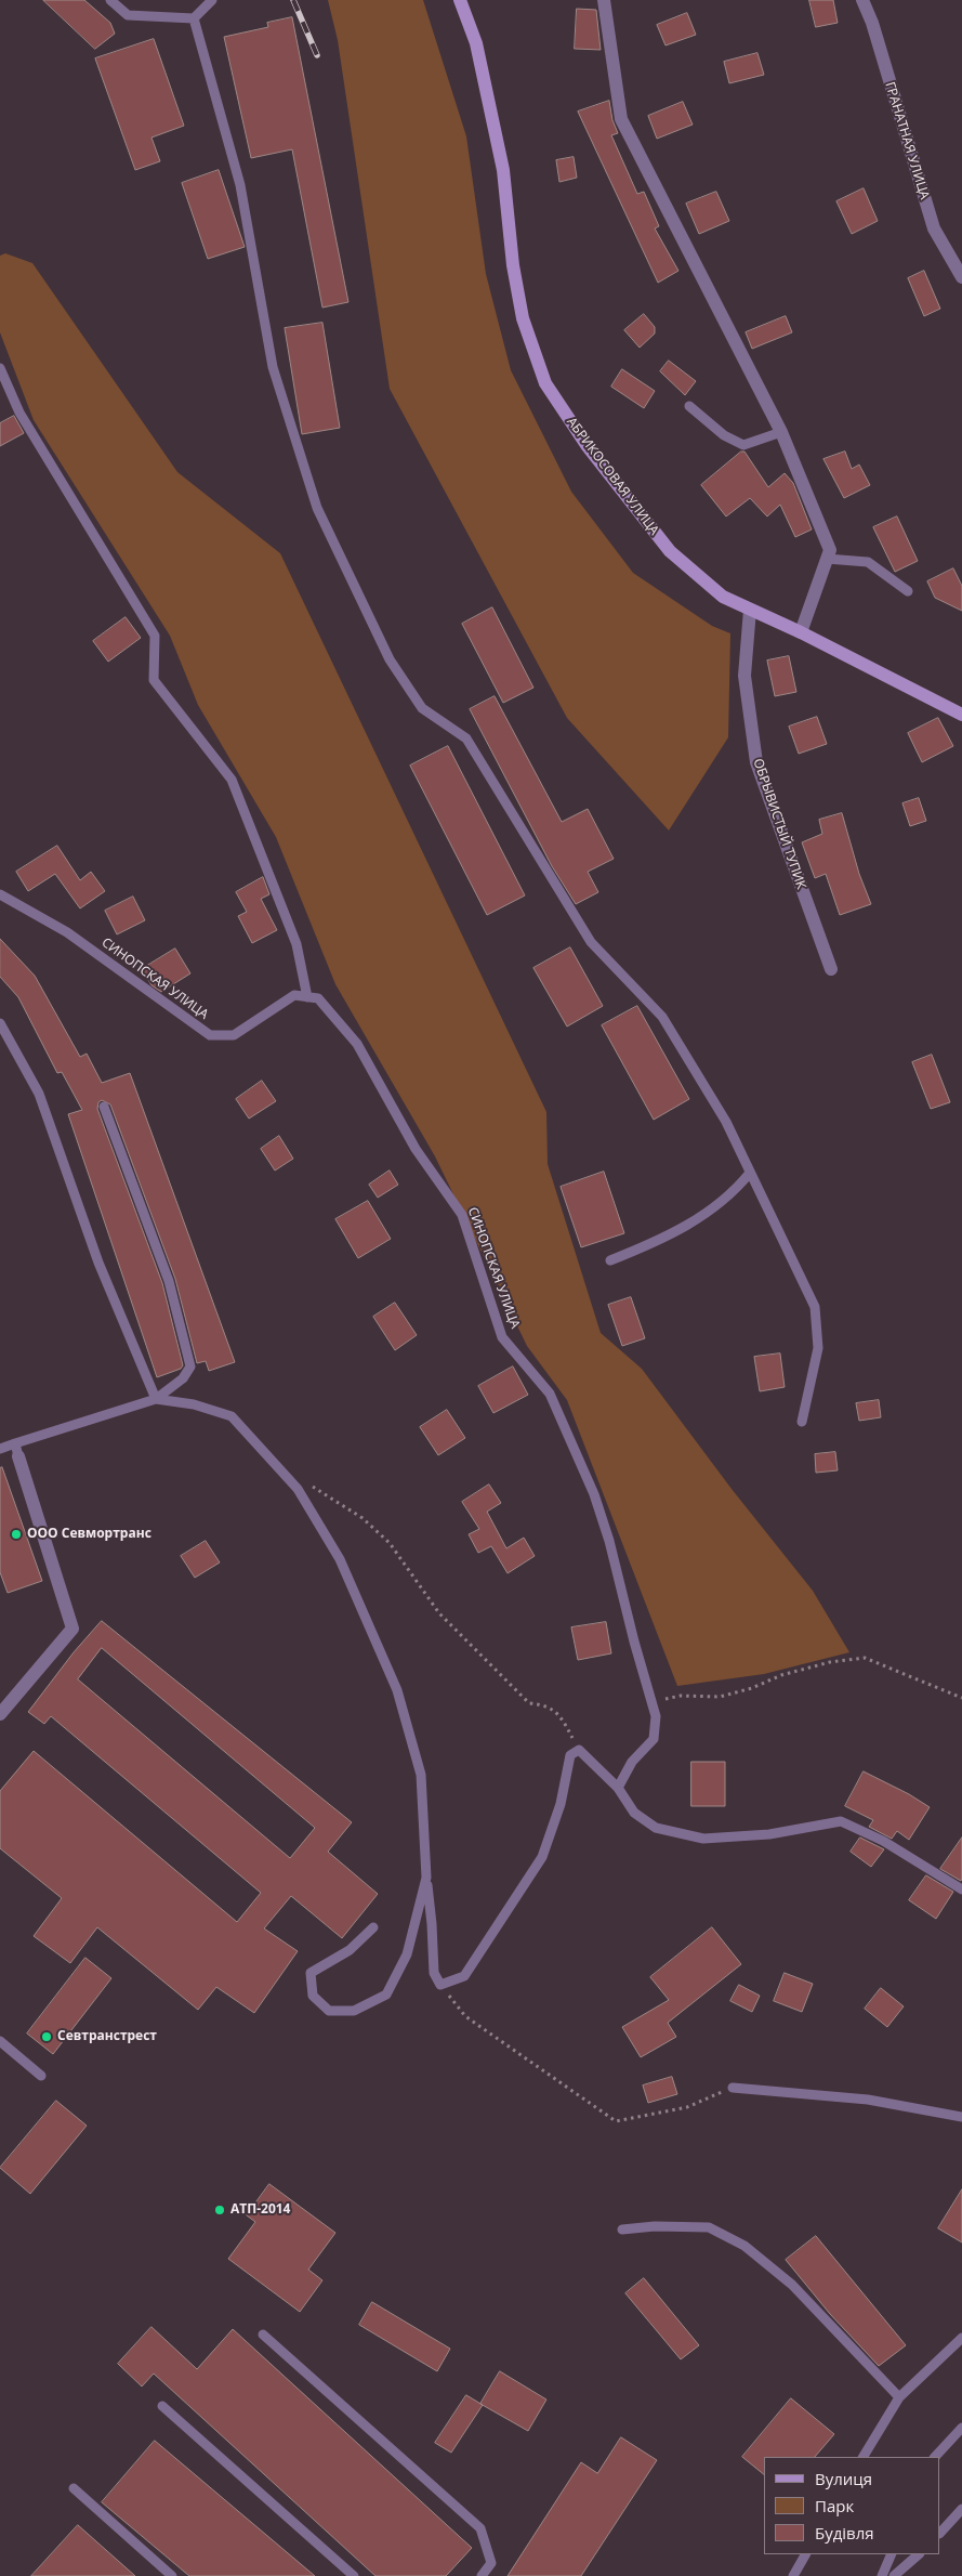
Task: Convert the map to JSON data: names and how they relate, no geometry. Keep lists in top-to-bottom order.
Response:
{
  "streets": {
    "main road": ["АБРИКОСОВАЯ УЛИЦА"],
    "street": ["ГРАНАТНАЯ УЛИЦА", "ОБРЫВИСТЫЙ ТУПИК"],
    "lane": ["СИНОПСКАЯ УЛИЦА"]
  },
  "crossings": [
    ["АБРИКОСОВАЯ УЛИЦА", "ОБРЫВИСТЫЙ ТУПИК"]
  ],
  "places": ["ООО Севмортранс", "Севтранстрест", "АТП-2014"],
  "legend": ["Вулиця", "Парк", "Будівля"]
}
